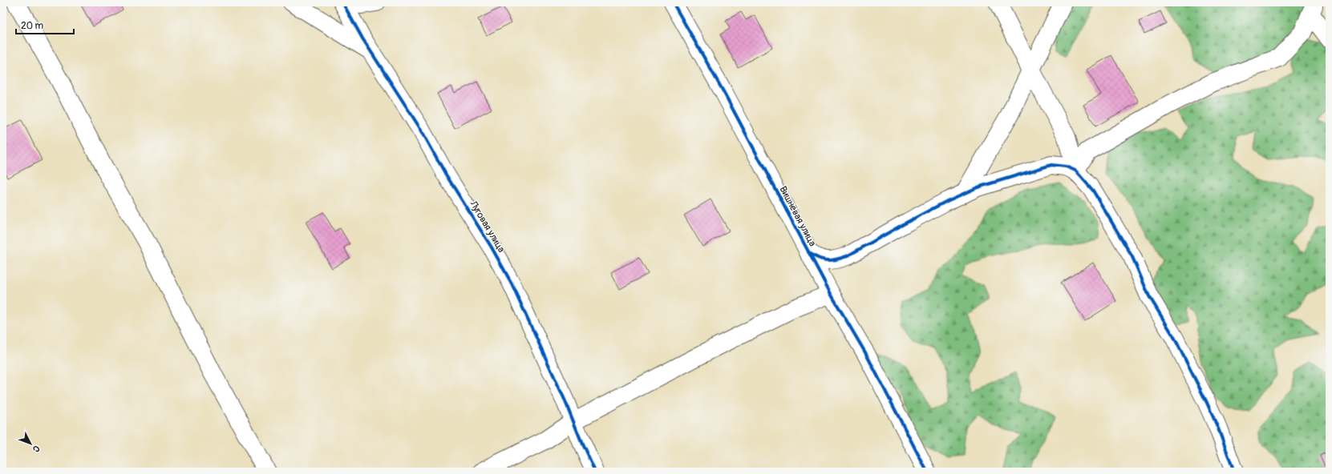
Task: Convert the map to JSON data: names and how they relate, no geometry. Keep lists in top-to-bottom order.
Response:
{
  "streets": {
    "street": ["Вишнёвая улица", "Луговая улица"]
  },
  "scale_bar": "20 m",
  "north": "bottom right"
}
